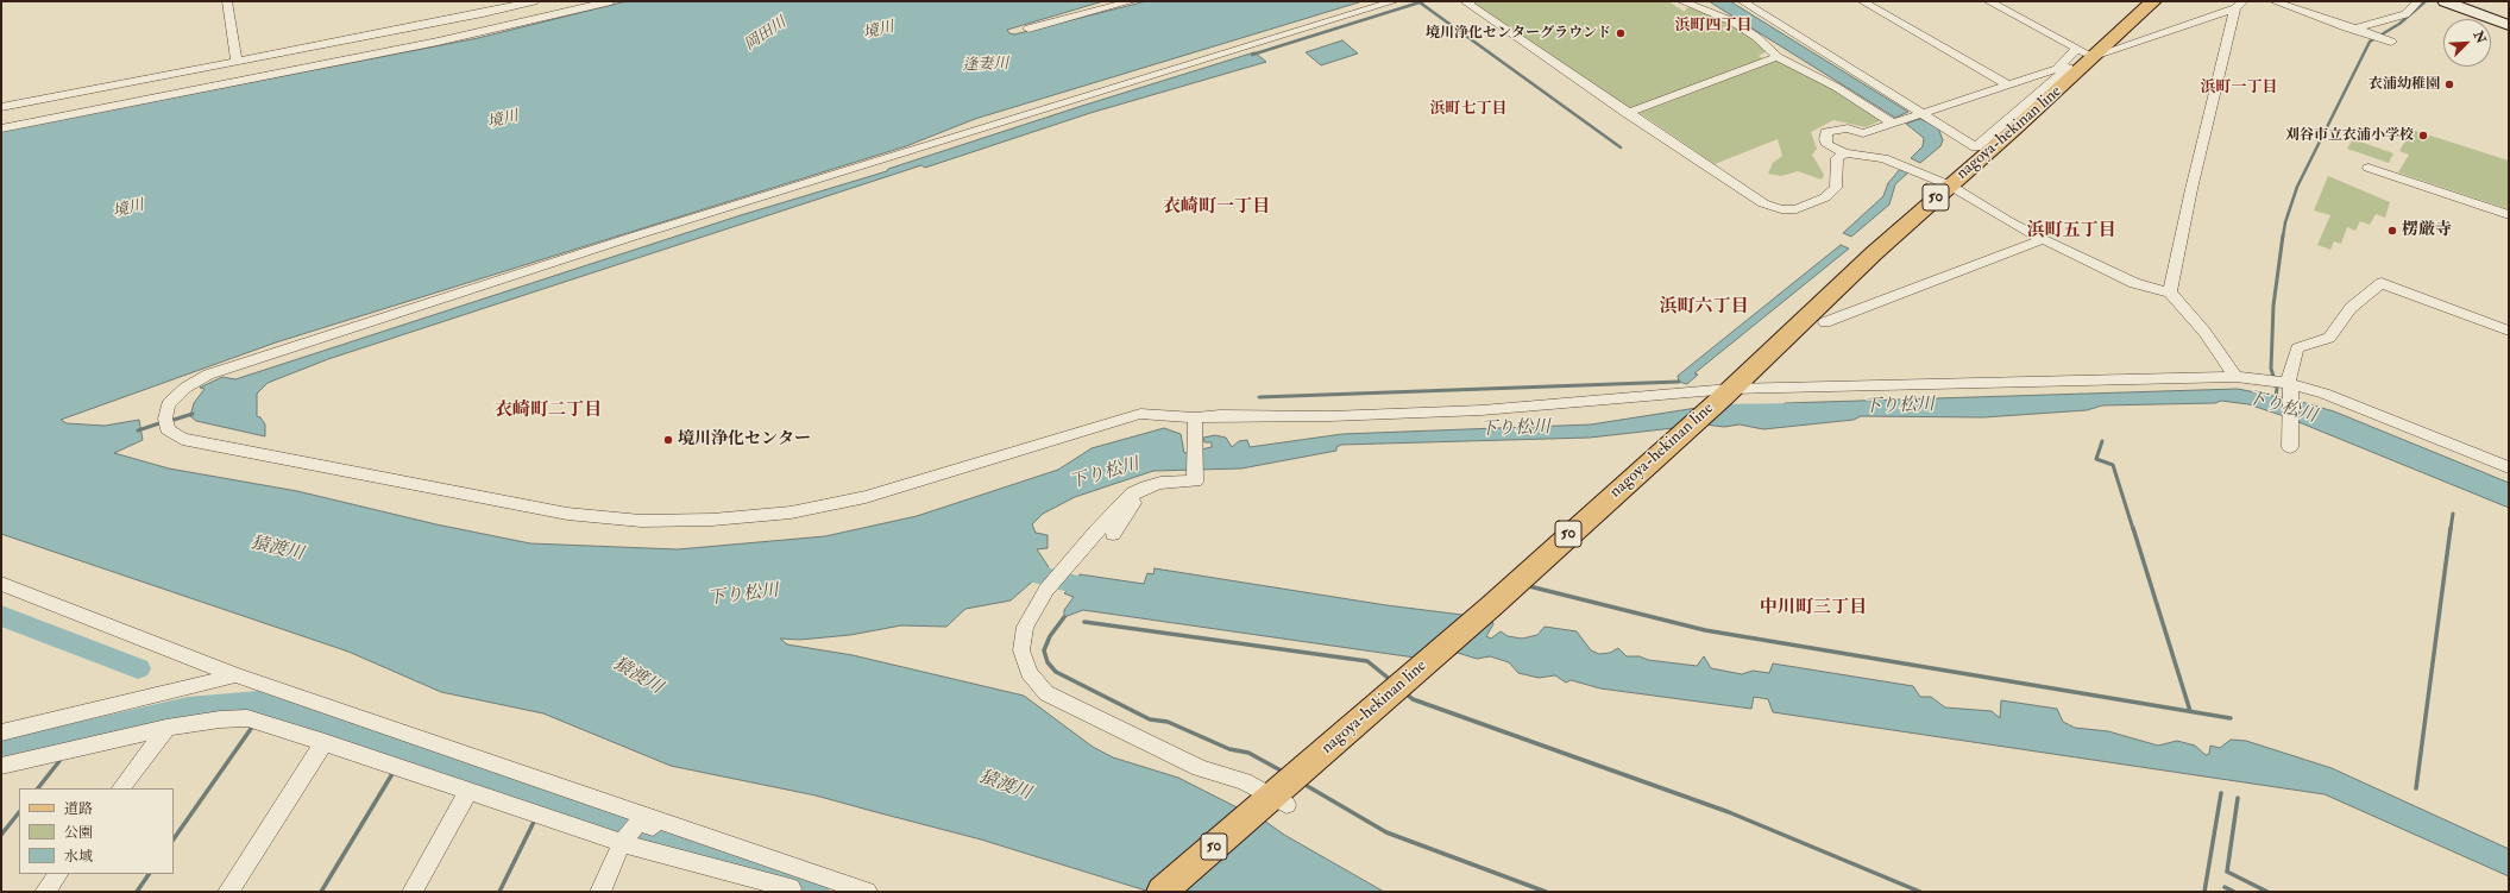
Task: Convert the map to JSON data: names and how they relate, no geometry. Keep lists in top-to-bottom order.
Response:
{
  "streets": {
    "main road": ["nagoya-hekinan line", "50"]
  },
  "districts": [
    "浜町四丁目",
    "浜町一丁目",
    "浜町七丁目",
    "衣崎町一丁目",
    "浜町五丁目",
    "浜町六丁目",
    "衣崎町二丁目",
    "中川町三丁目"
  ],
  "water": [
    "境川",
    "岡田川",
    "逢妻川",
    "下り松川",
    "猿渡川"
  ],
  "places": [
    "境川浄化センターグラウンド",
    "衣浦幼稚園",
    "刈谷市立衣浦小学校",
    "楞厳寺",
    "境川浄化センター"
  ],
  "legend": ["道路", "公園", "水域"],
  "north": "top right"
}
